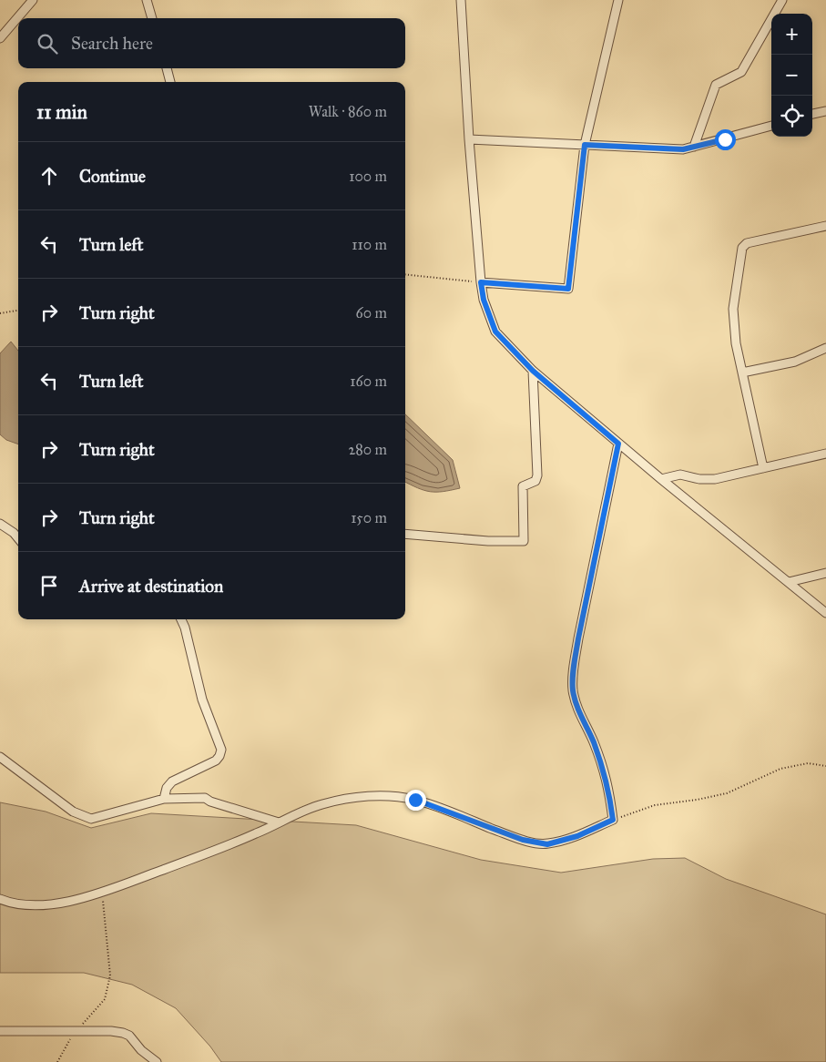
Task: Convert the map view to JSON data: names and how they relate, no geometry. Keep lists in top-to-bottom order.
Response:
{
  "page": {
    "map_buttons": ["+", "−"],
    "search": "Search here",
    "heading": ["11 min", "Walk · 860 m"],
    "list": [
      ["Continue", "100 m"],
      ["Turn left", "110 m"],
      ["Turn right", "60 m"],
      ["Turn left", "160 m"],
      ["Turn right", "280 m"],
      ["Turn right", "150 m"],
      "Arrive at destination"
    ]
  }
}
